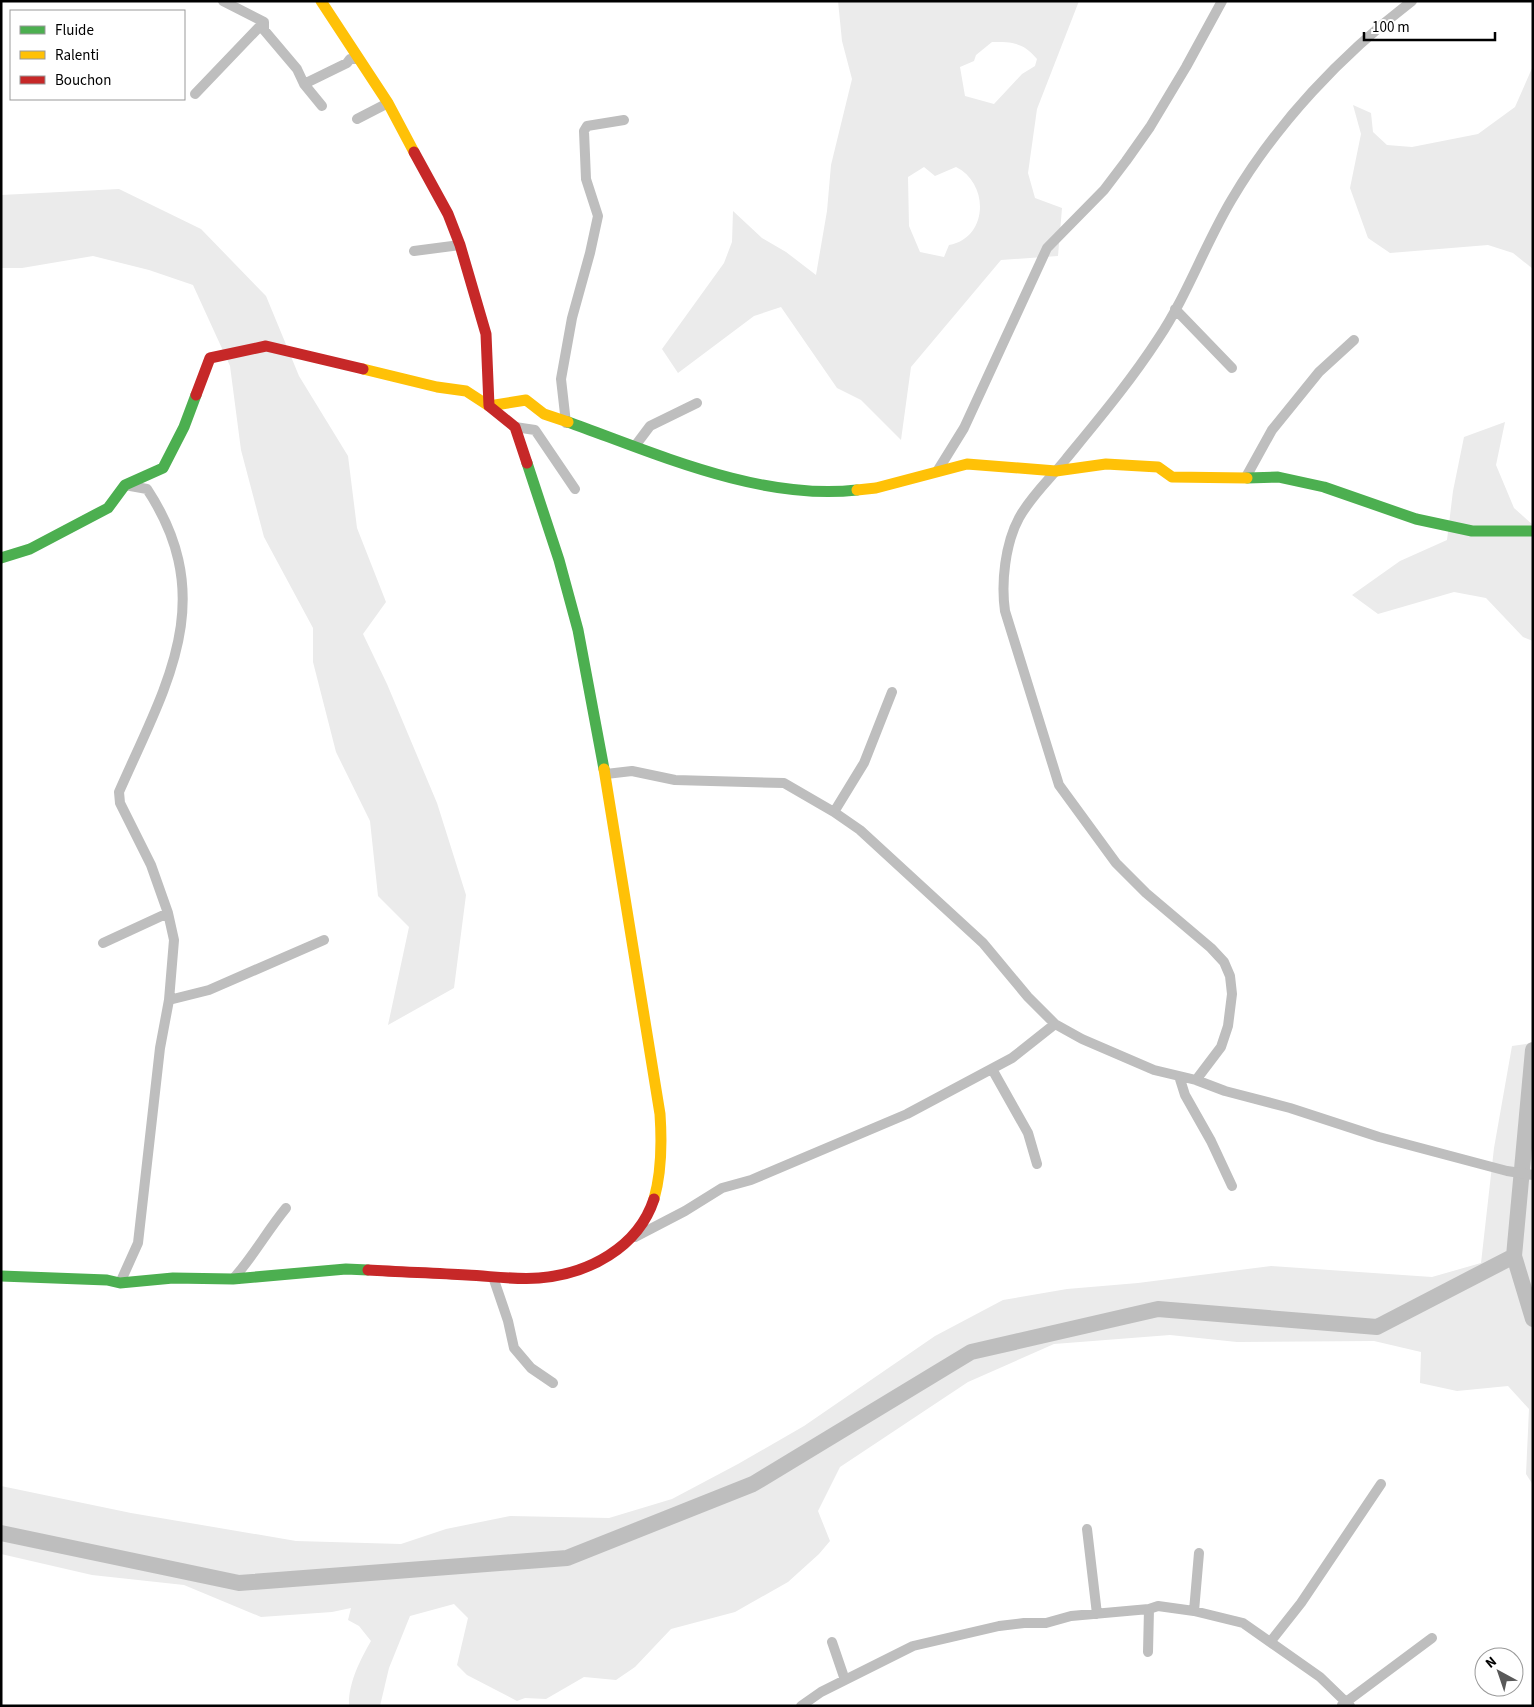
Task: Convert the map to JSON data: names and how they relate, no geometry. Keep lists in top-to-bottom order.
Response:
{
  "legend": ["Fluide", "Ralenti", "Bouchon"],
  "scale_bar": "100 m",
  "north": "top left"
}
